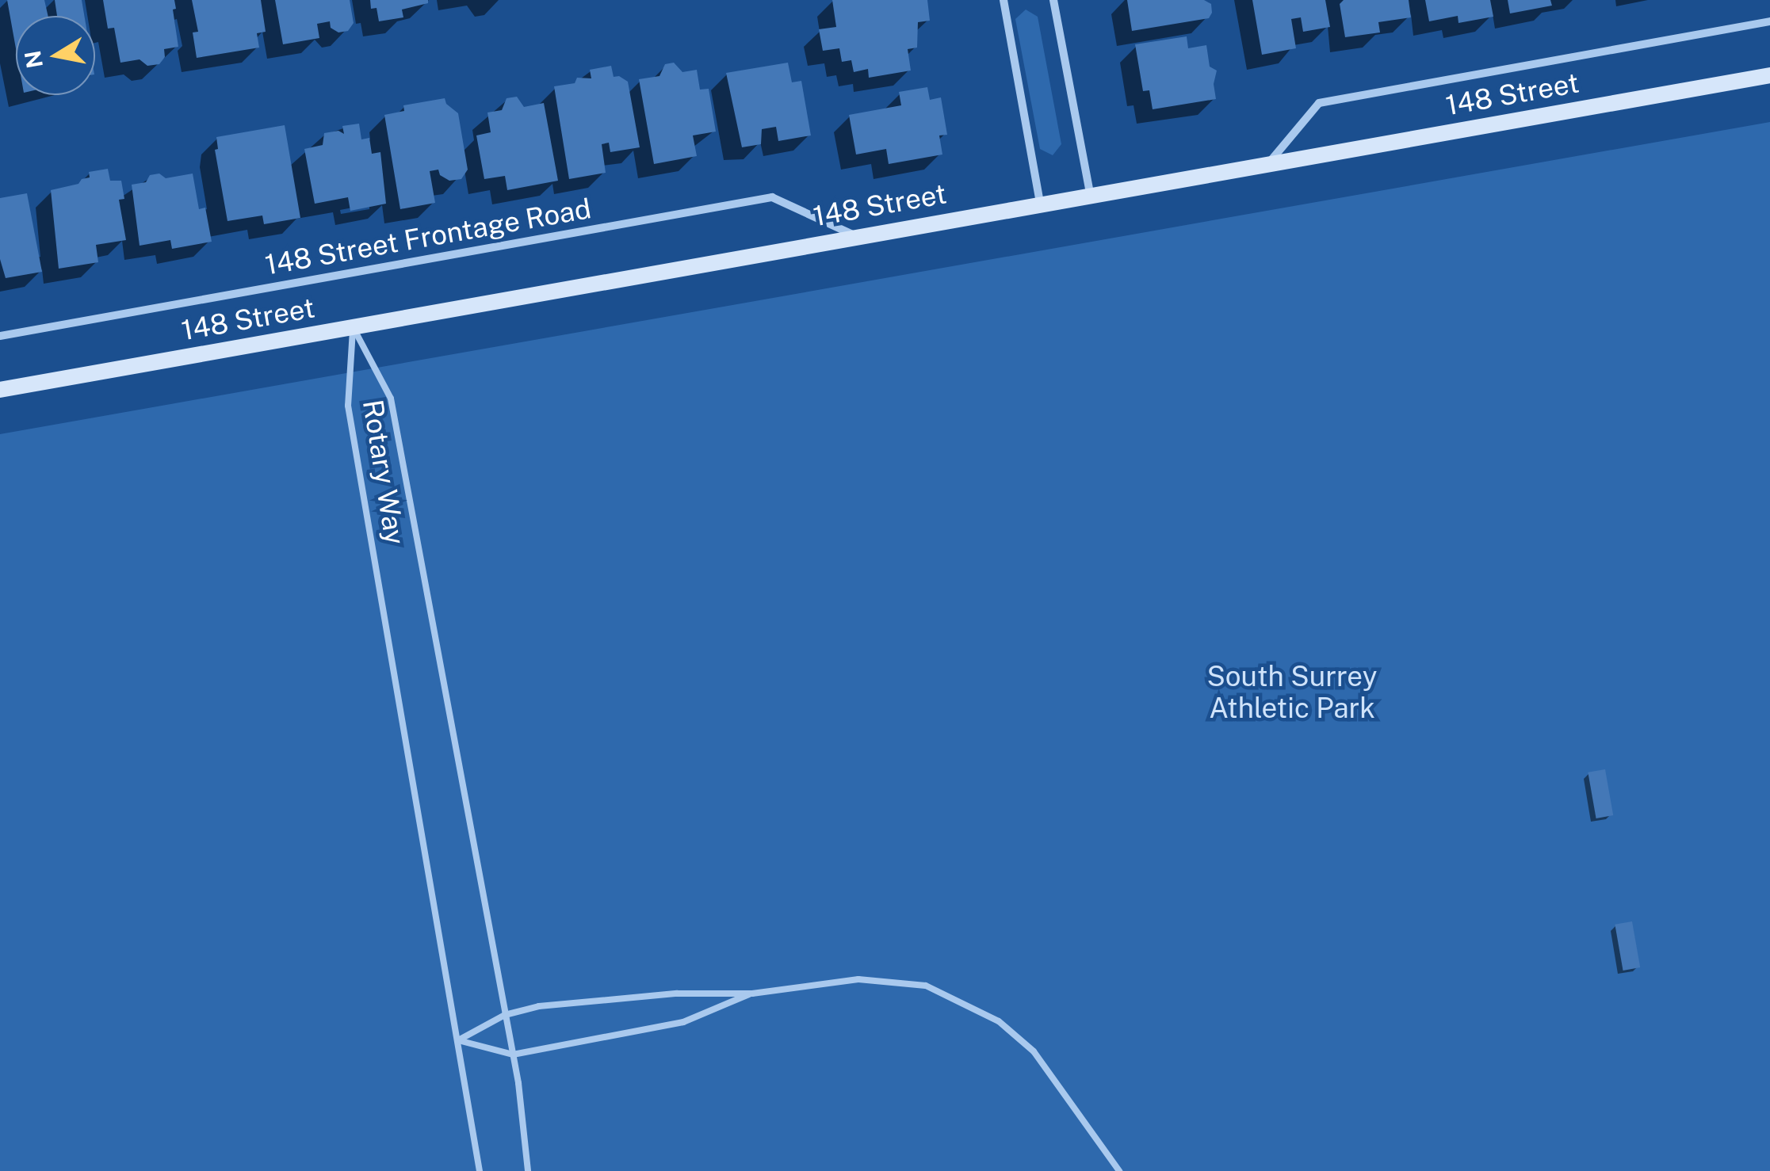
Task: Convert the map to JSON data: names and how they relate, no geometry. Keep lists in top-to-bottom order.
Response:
{
  "streets": {
    "main road": ["148 Street"],
    "street": ["148 Street Frontage Road"],
    "lane": ["Rotary Way"]
  },
  "crossings": [
    ["148 Street", "148 Street Frontage Road"],
    ["148 Street", "Rotary Way"]
  ],
  "parks": ["South Surrey Athletic Park"],
  "north": "left"
}
